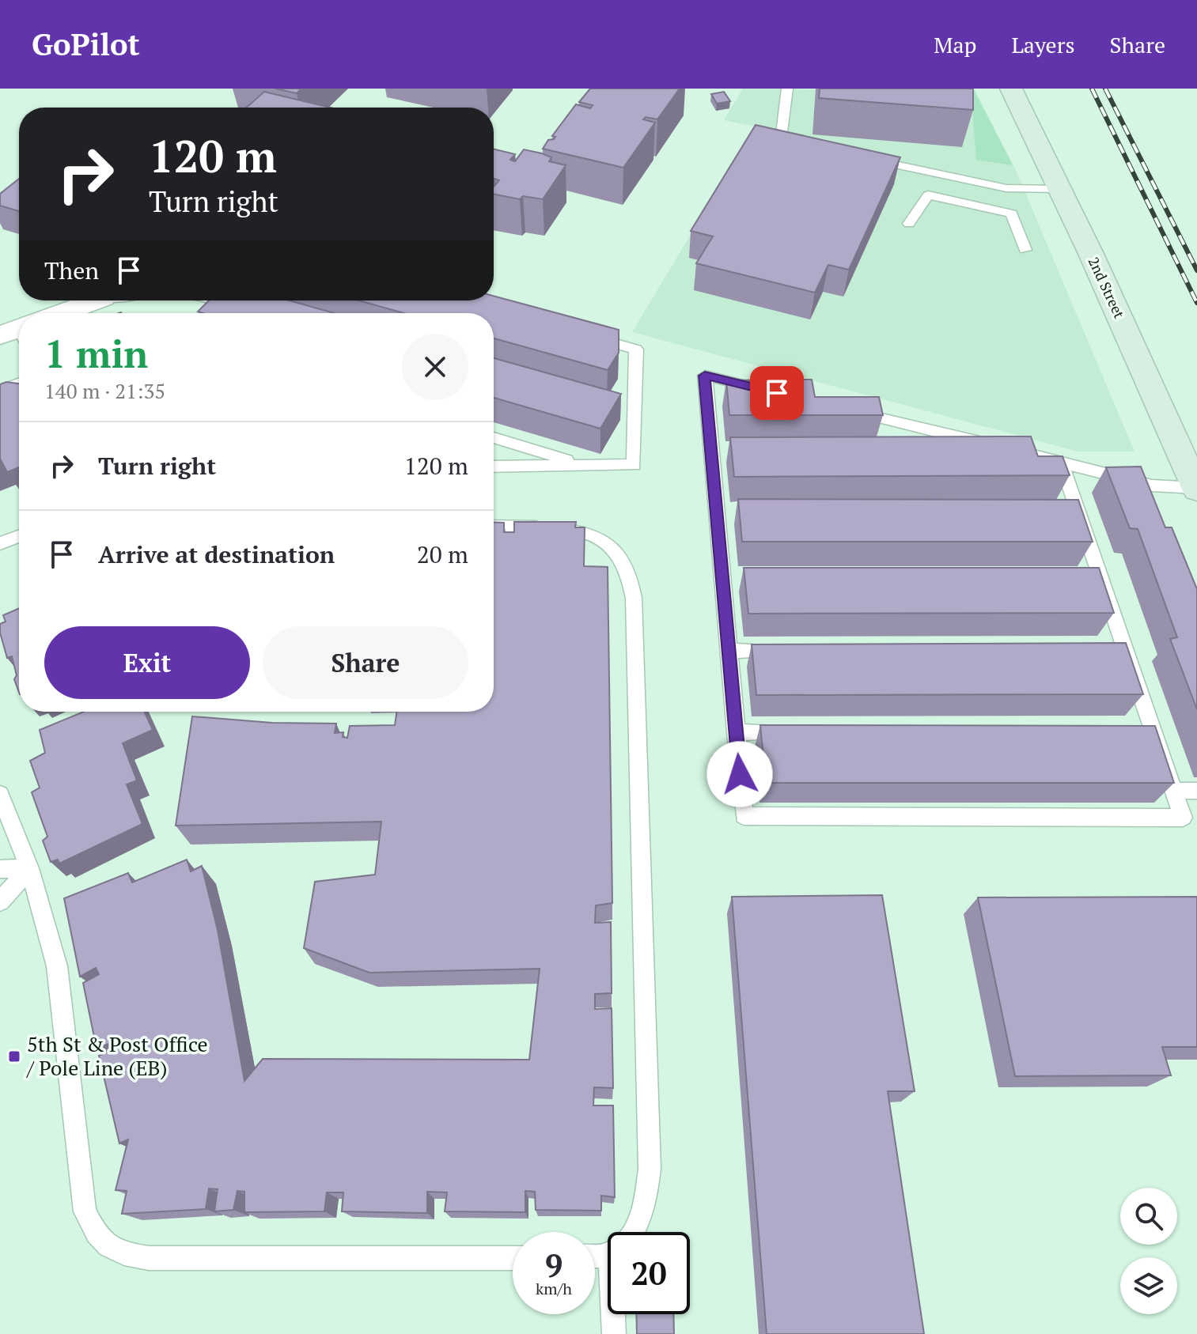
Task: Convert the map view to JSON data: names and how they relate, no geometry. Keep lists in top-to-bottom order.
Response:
{
  "streets": {
    "street": ["2nd Street"]
  },
  "places": {
    "transit": ["5th St & Post Office / Pole Line (EB)"]
  },
  "page": {
    "header": "GoPilot",
    "nav": ["Map", "Layers", "Share"],
    "turn": ["120 m", "Turn right"],
    "then": "Then",
    "heading": ["1 min", "140 m · 21:35"],
    "list": [
      {
        "name": "Turn right",
        "value": "120 m"
      },
      {
        "name": "Arrive at destination",
        "value": "20 m"
      }
    ],
    "buttons": ["Exit", "Share"],
    "speed": "9 km/h",
    "limit": "20"
  }
}
